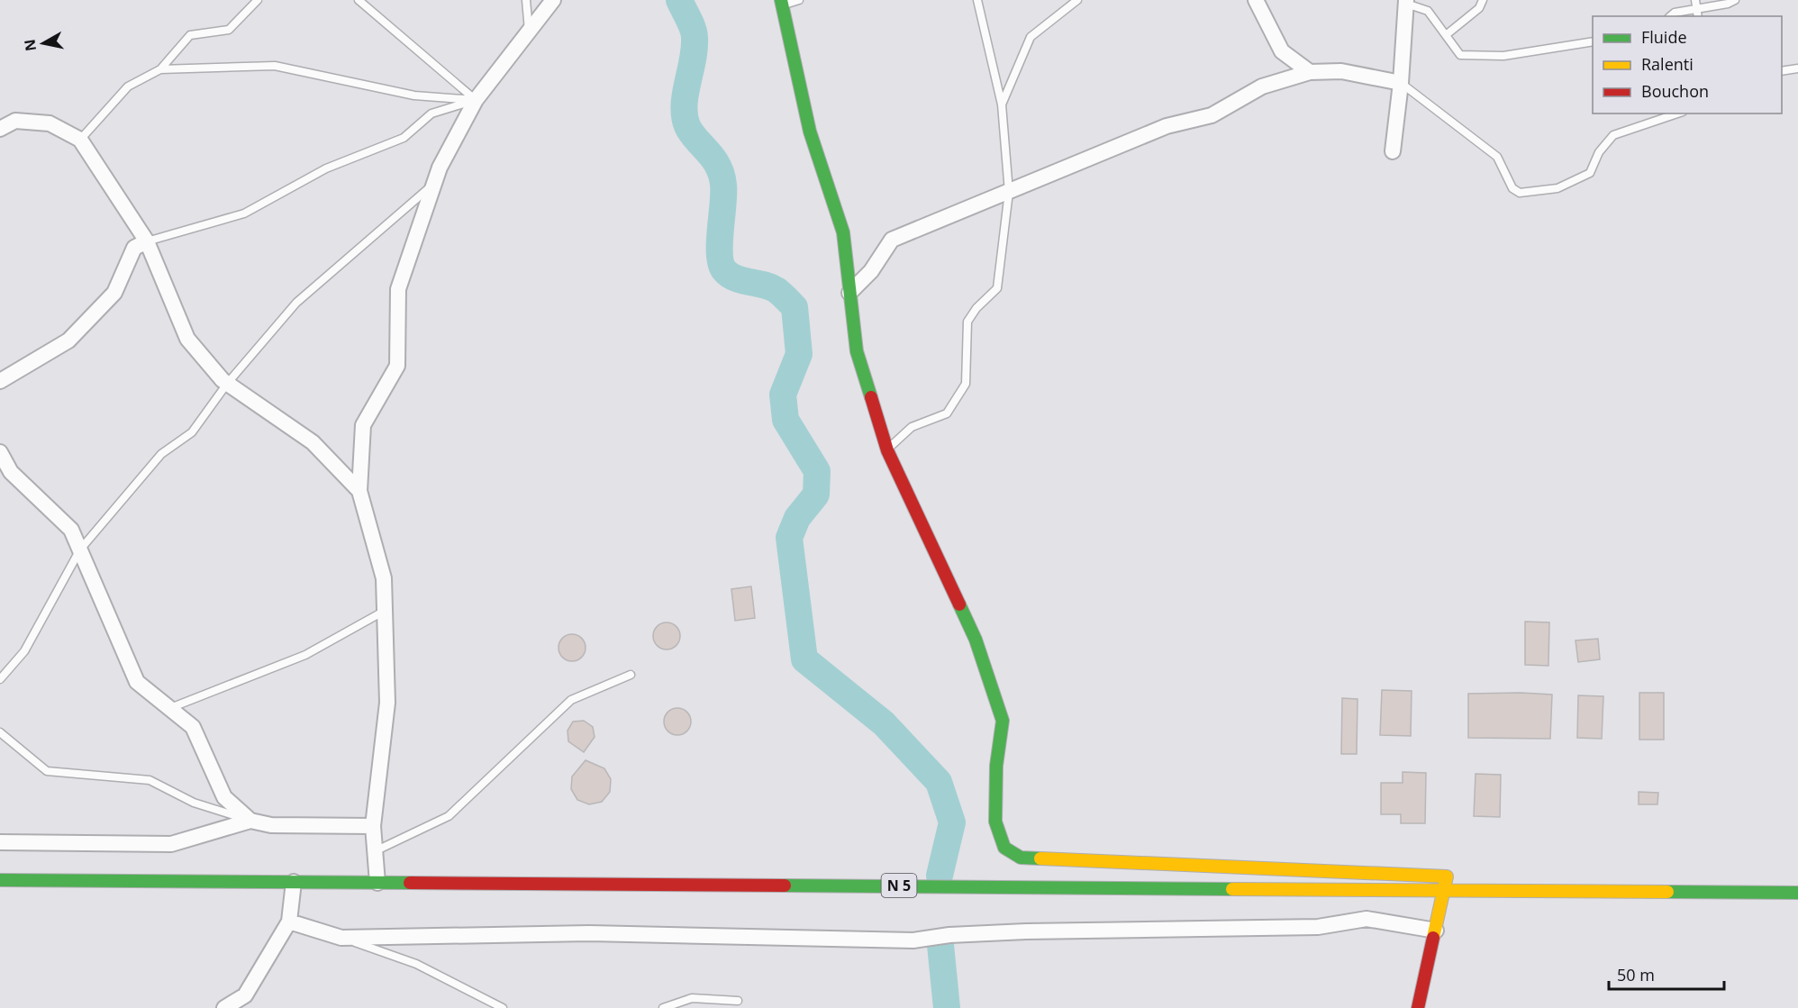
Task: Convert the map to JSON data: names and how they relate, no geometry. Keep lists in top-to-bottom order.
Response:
{
  "streets": {
    "main road": ["N 5"]
  },
  "legend": ["Fluide", "Ralenti", "Bouchon"],
  "scale_bar": "50 m",
  "north": "left"
}
